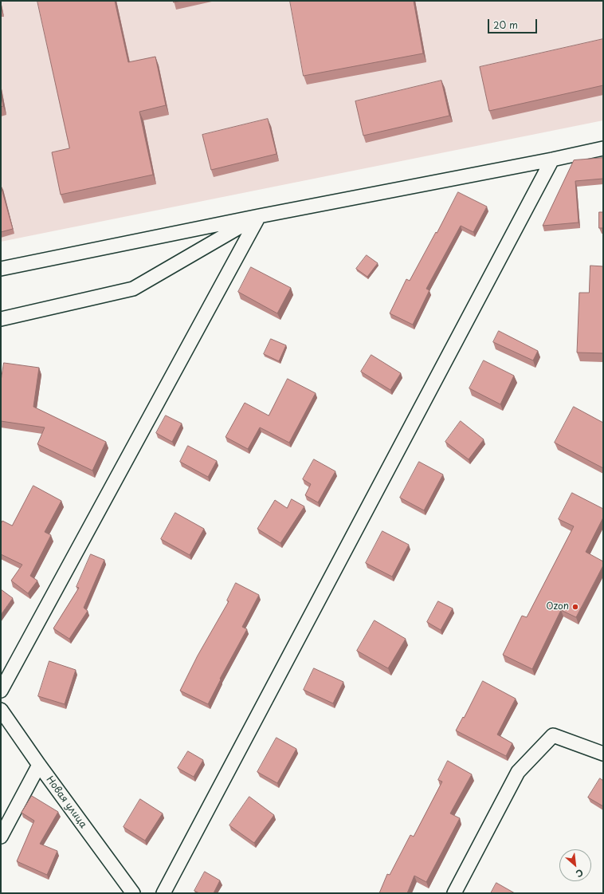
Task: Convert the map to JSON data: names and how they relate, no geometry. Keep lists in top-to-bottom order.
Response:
{
  "streets": {
    "street": ["Новая улица"]
  },
  "places": ["Ozon"],
  "scale_bar": "20 m",
  "north": "bottom right"
}
